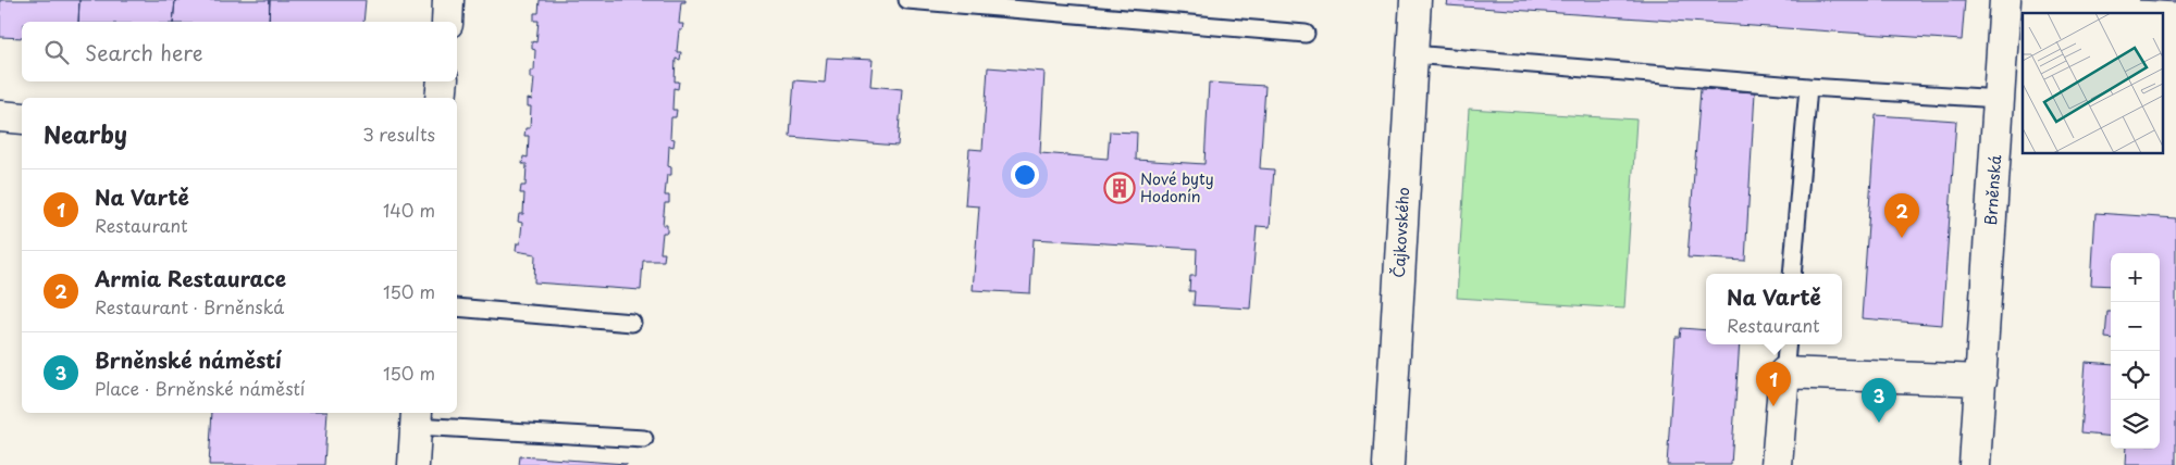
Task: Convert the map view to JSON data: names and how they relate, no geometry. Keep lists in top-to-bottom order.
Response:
{
  "streets": {
    "street": ["Brněnská", "Čajkovského"]
  },
  "places": {
    "building": ["Nové byty Hodonín"]
  },
  "page": {
    "search": "Search here",
    "heading": ["Nearby", "3 results"],
    "list": [
      {
        "mark": "1",
        "name": "Na Vartě",
        "note": "Restaurant",
        "value": "140 m"
      },
      {
        "mark": "2",
        "name": "Armia Restaurace",
        "note": "Restaurant · Brněnská",
        "value": "150 m"
      },
      {
        "mark": "3",
        "name": "Brněnské náměstí",
        "note": "Place · Brněnské náměstí",
        "value": "150 m"
      }
    ],
    "pins": ["2", "1", "3"],
    "map_buttons": ["+", "−"],
    "popup": ["Na Vartě", "Restaurant"]
  }
}
